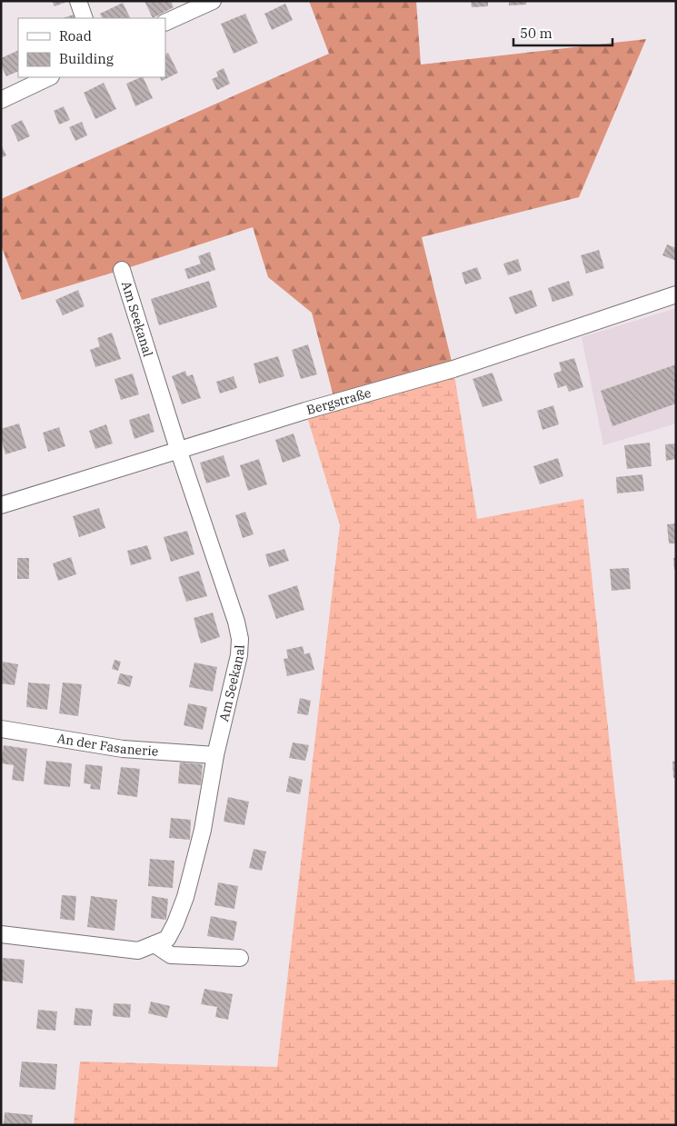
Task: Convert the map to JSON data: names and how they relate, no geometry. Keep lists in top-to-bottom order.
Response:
{
  "streets": {
    "street": ["Am Seekanal", "Bergstraße", "An der Fasanerie"]
  },
  "crossings": [
    ["Am Seekanal", "Bergstraße"],
    ["Am Seekanal", "An der Fasanerie"]
  ],
  "legend": ["Road", "Building"],
  "scale_bar": "50 m"
}
